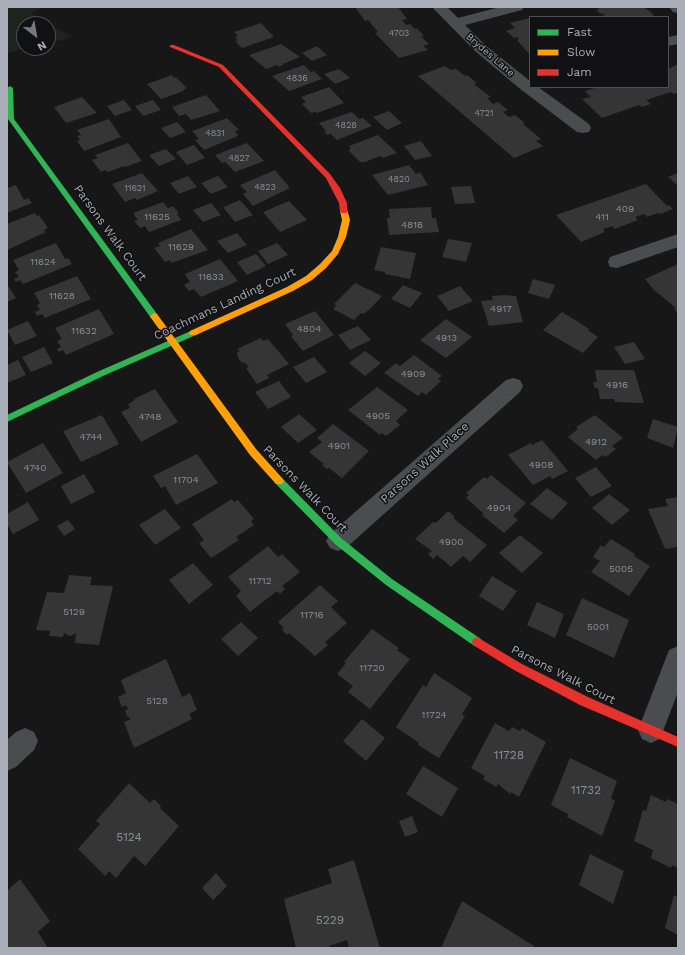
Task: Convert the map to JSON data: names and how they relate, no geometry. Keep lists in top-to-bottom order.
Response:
{
  "streets": {
    "street": [
      "Brydes Lane",
      "Parsons Walk Court",
      "Coachmans Landing Court",
      "Parsons Walk Place"
    ]
  },
  "crossings": [
    ["Parsons Walk Court", "Coachmans Landing Court"],
    ["Parsons Walk Court", "Parsons Walk Place"]
  ],
  "house_numbers": [
    "4703",
    "4836",
    "4721",
    "4828",
    "4831",
    "4827",
    "4820",
    "4823",
    "11621",
    "409",
    "11625",
    "411",
    "4816",
    "11629",
    "11624",
    "11633",
    "11628",
    "4917",
    "4804",
    "11632",
    "4913",
    "4909",
    "4916",
    "4905",
    "4748",
    "4744",
    "4912",
    "4901",
    "4908",
    "4740",
    "11704",
    "4904",
    "4900",
    "5005",
    "11712",
    "5129",
    "11716",
    "5001",
    "11720",
    "5128",
    "11724",
    "11728",
    "11732",
    "5124",
    "5229"
  ],
  "legend": ["Fast", "Slow", "Jam"],
  "north": "bottom right"
}
